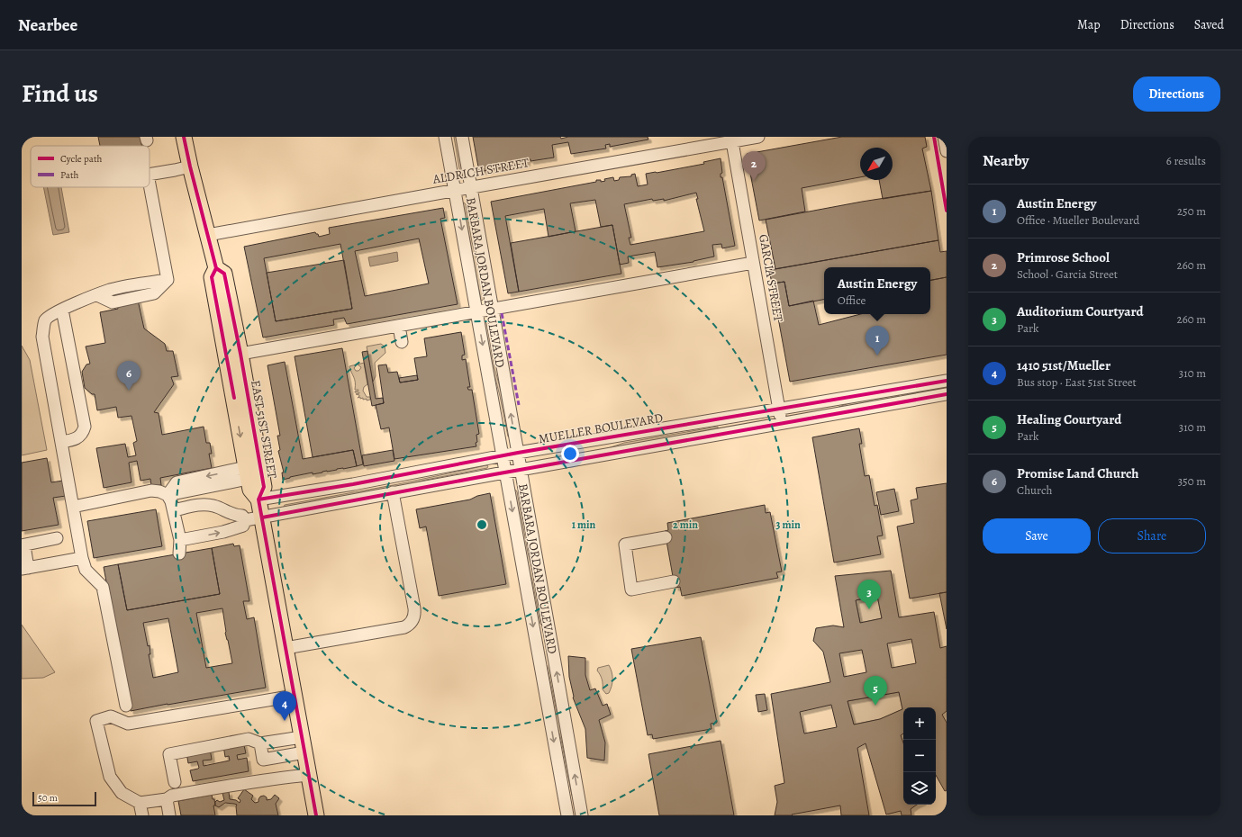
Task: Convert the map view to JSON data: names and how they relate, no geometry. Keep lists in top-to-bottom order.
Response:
{
  "streets": {
    "main road": ["EAST 51ST STREET"],
    "street": [
      "ALDRICH STREET",
      "GARCIA STREET",
      "BARBARA JORDAN BOULEVARD",
      "MUELLER BOULEVARD"
    ]
  },
  "crossings": [
    ["ALDRICH STREET", "GARCIA STREET"],
    ["ALDRICH STREET", "BARBARA JORDAN BOULEVARD"],
    ["ALDRICH STREET", "EAST 51ST STREET"],
    ["GARCIA STREET", "MUELLER BOULEVARD"],
    ["BARBARA JORDAN BOULEVARD", "MUELLER BOULEVARD"],
    ["MUELLER BOULEVARD", "EAST 51ST STREET"]
  ],
  "legend": ["Cycle path", "Path"],
  "scale_bar": "50 m",
  "north": "bottom left",
  "page": {
    "header": "Nearbee",
    "nav": ["Map", "Directions", "Saved"],
    "title": "Find us",
    "buttons": [
      "Directions",
      ["Save", "Share"]
    ],
    "heading": ["Nearby", "6 results"],
    "pins": [
      "2",
      "1",
      "6",
      "3",
      "5",
      "4"
    ],
    "list": [
      {
        "mark": "1",
        "name": "Austin Energy",
        "note": "Office · Mueller Boulevard",
        "value": "250 m"
      },
      {
        "mark": "2",
        "name": "Primrose School",
        "note": "School · Garcia Street",
        "value": "260 m"
      },
      {
        "mark": "3",
        "name": "Auditorium Courtyard",
        "note": "Park",
        "value": "260 m"
      },
      {
        "mark": "4",
        "name": "1410 51st/Mueller",
        "note": "Bus stop · East 51st Street",
        "value": "310 m"
      },
      {
        "mark": "5",
        "name": "Healing Courtyard",
        "note": "Park",
        "value": "310 m"
      },
      {
        "mark": "6",
        "name": "Promise Land Church",
        "note": "Church",
        "value": "350 m"
      }
    ],
    "popup": ["Austin Energy", "Office"],
    "map_buttons": ["+", "−"],
    "scale": "50 m"
  },
  "rings": ["1 min", "2 min", "3 min"]
}
